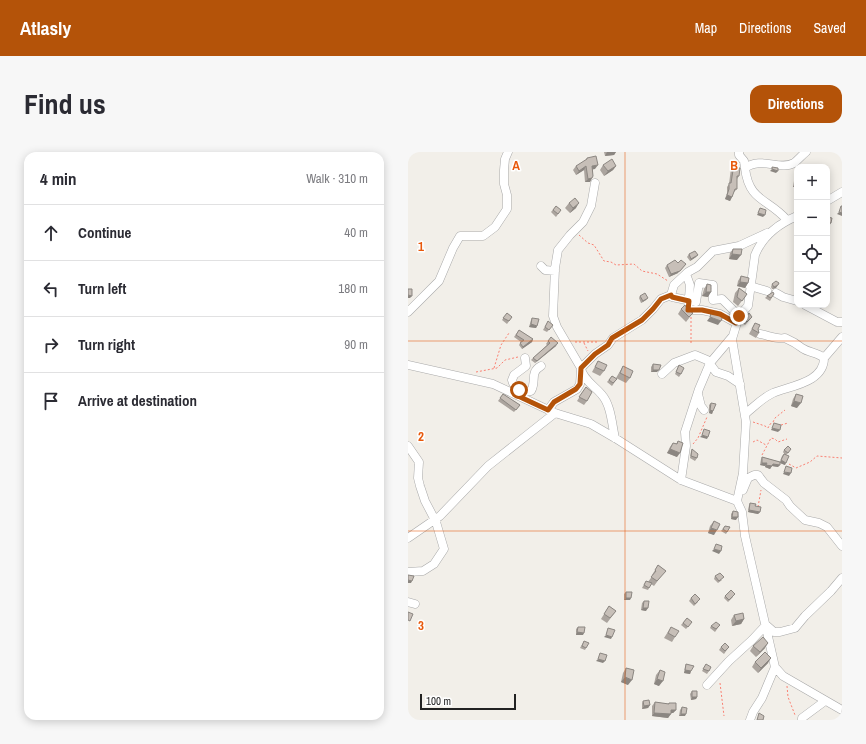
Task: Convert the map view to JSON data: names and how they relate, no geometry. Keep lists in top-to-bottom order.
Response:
{
  "scale_bar": "100 m",
  "page": {
    "header": "Atlasly",
    "nav": ["Map", "Directions", "Saved"],
    "title": "Find us",
    "buttons": "Directions",
    "heading": ["4 min", "Walk · 310 m"],
    "map_buttons": ["+", "−"],
    "list": [
      ["Continue", "40 m"],
      ["Turn left", "180 m"],
      ["Turn right", "90 m"],
      "Arrive at destination"
    ],
    "scale": "100 m"
  },
  "grid": {
    "columns": ["A", "B"],
    "rows": ["1", "2", "3"]
  }
}
